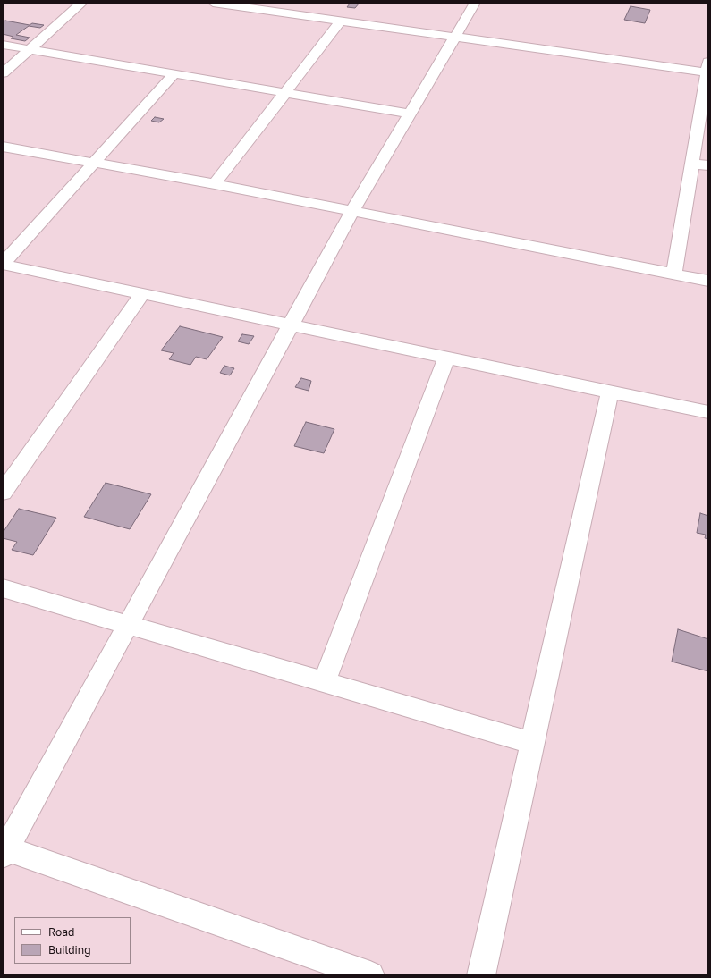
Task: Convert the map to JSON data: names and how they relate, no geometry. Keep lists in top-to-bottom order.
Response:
{
  "legend": ["Road", "Building"]
}
